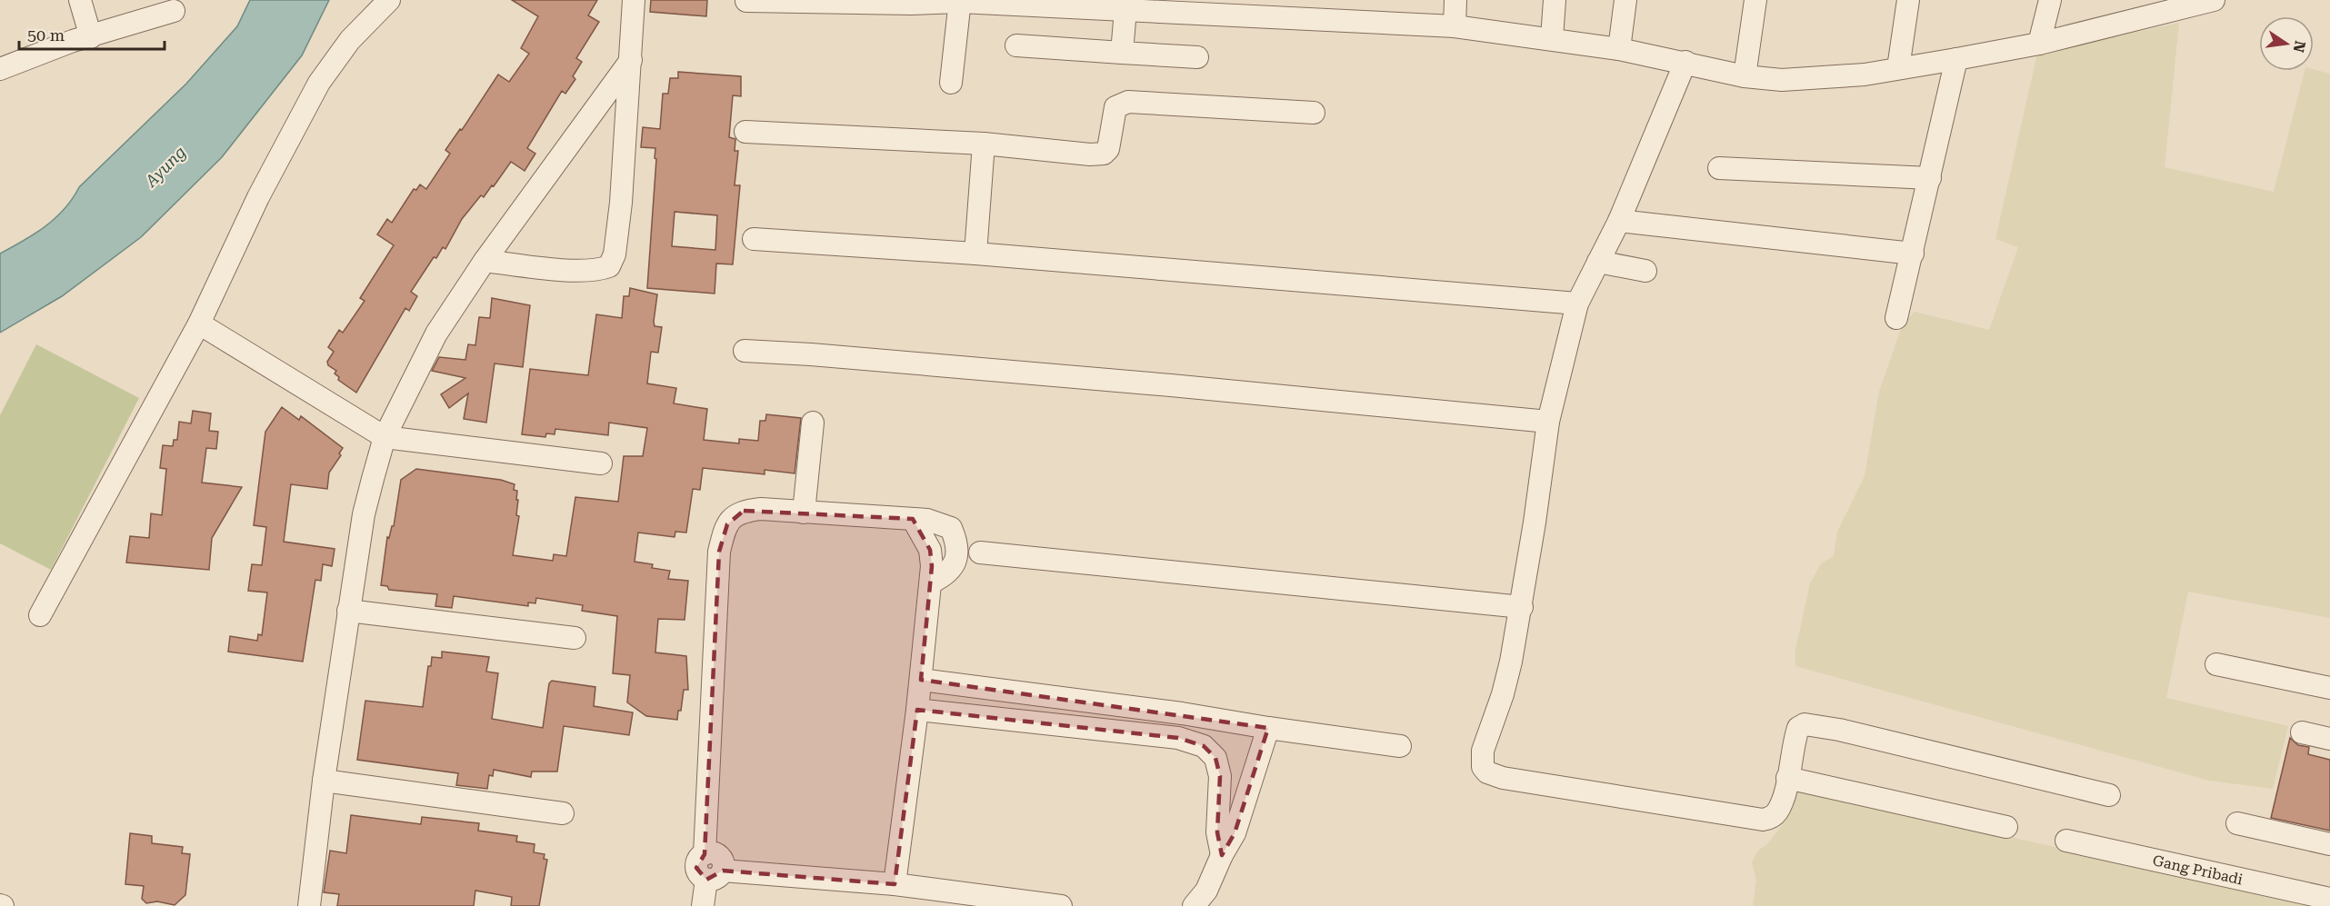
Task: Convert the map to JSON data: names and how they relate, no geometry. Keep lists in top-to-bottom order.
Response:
{
  "streets": {
    "street": ["Gang Pribadi"]
  },
  "water": ["Ayung"],
  "scale_bar": "50 m",
  "north": "right"
}
